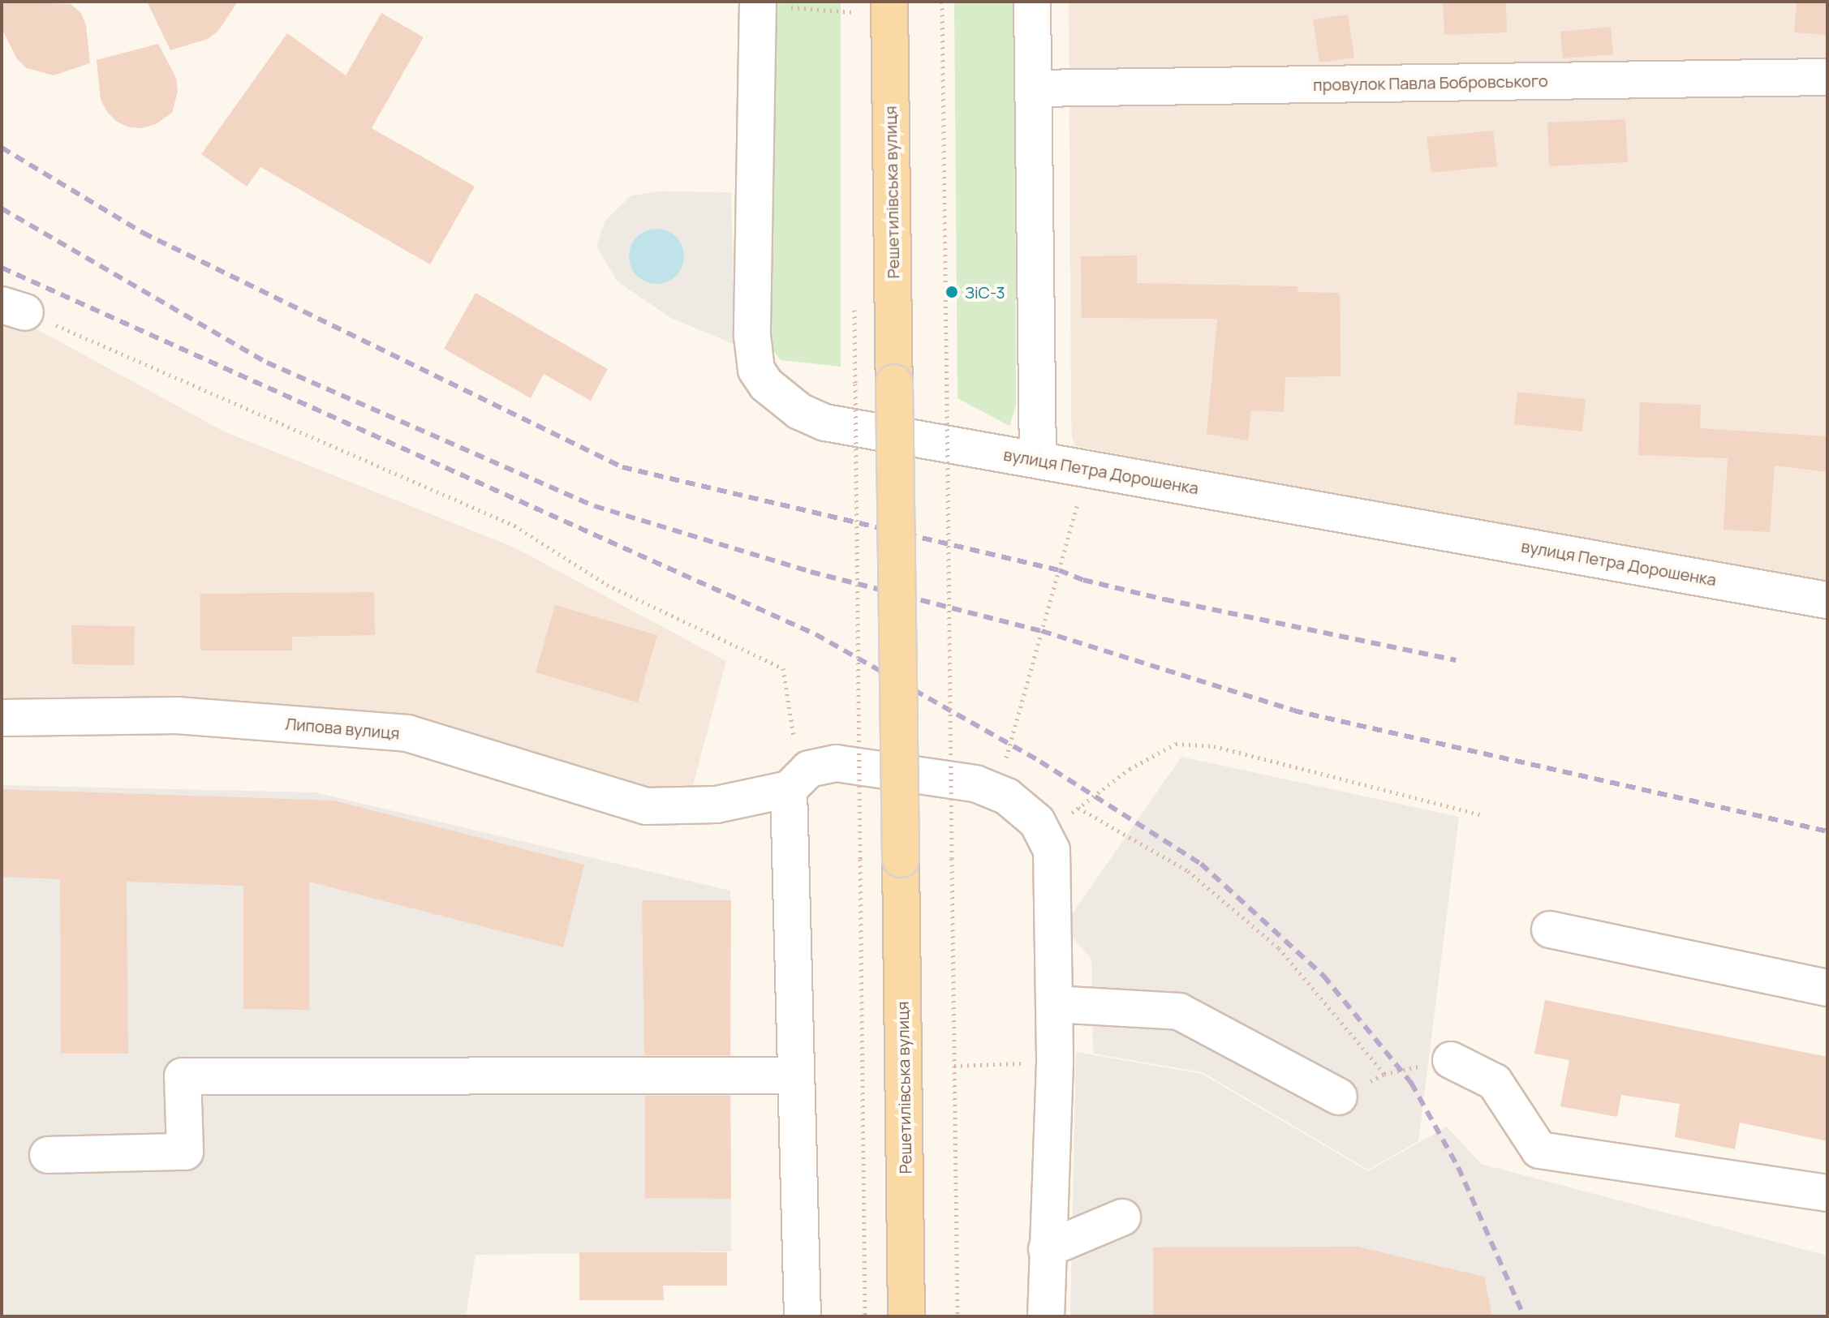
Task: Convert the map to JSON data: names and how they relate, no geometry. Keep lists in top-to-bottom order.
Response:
{
  "streets": {
    "main road": ["Решетилівська вулиця"],
    "street": ["провулок Павла Бобровського", "вулиця Петра Дорошенка", "Липова вулиця"]
  },
  "places": ["ЗіС-3"]
}
